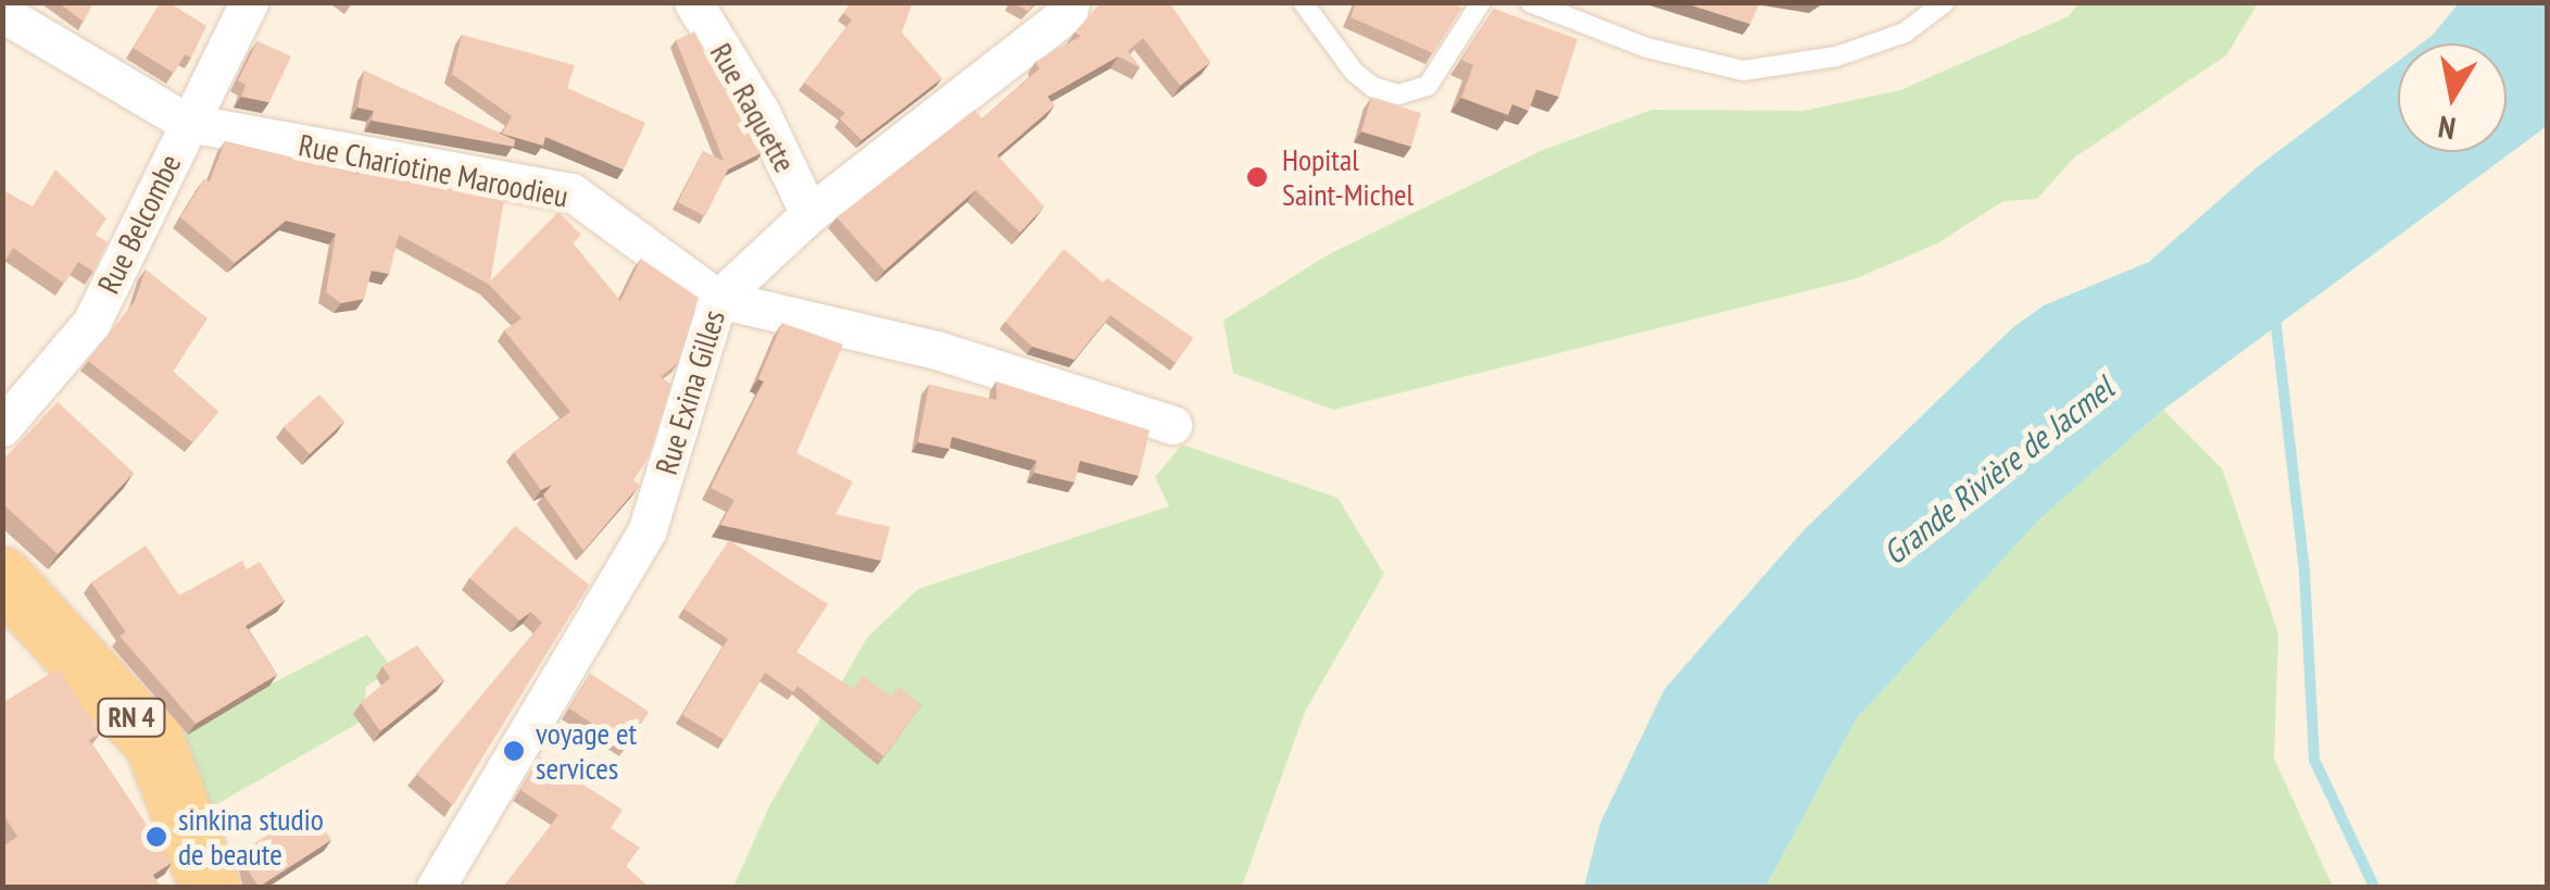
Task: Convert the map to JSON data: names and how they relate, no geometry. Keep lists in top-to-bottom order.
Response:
{
  "streets": {
    "main road": ["RN 4"],
    "street": [
      "Rue Raquette",
      "Rue Chariotine Maroodieu",
      "Rue Belcombe",
      "Rue Exina Gilles"
    ]
  },
  "crossings": [
    ["Rue Raquette", "Rue Exina Gilles"],
    ["Rue Chariotine Maroodieu", "Rue Belcombe"],
    ["Rue Chariotine Maroodieu", "Rue Exina Gilles"]
  ],
  "water": ["Grande Rivière de Jacmel"],
  "places": ["Hopital Saint-Michel", "voyage et services", "sinkina studio de beaute"],
  "north": "bottom"
}
